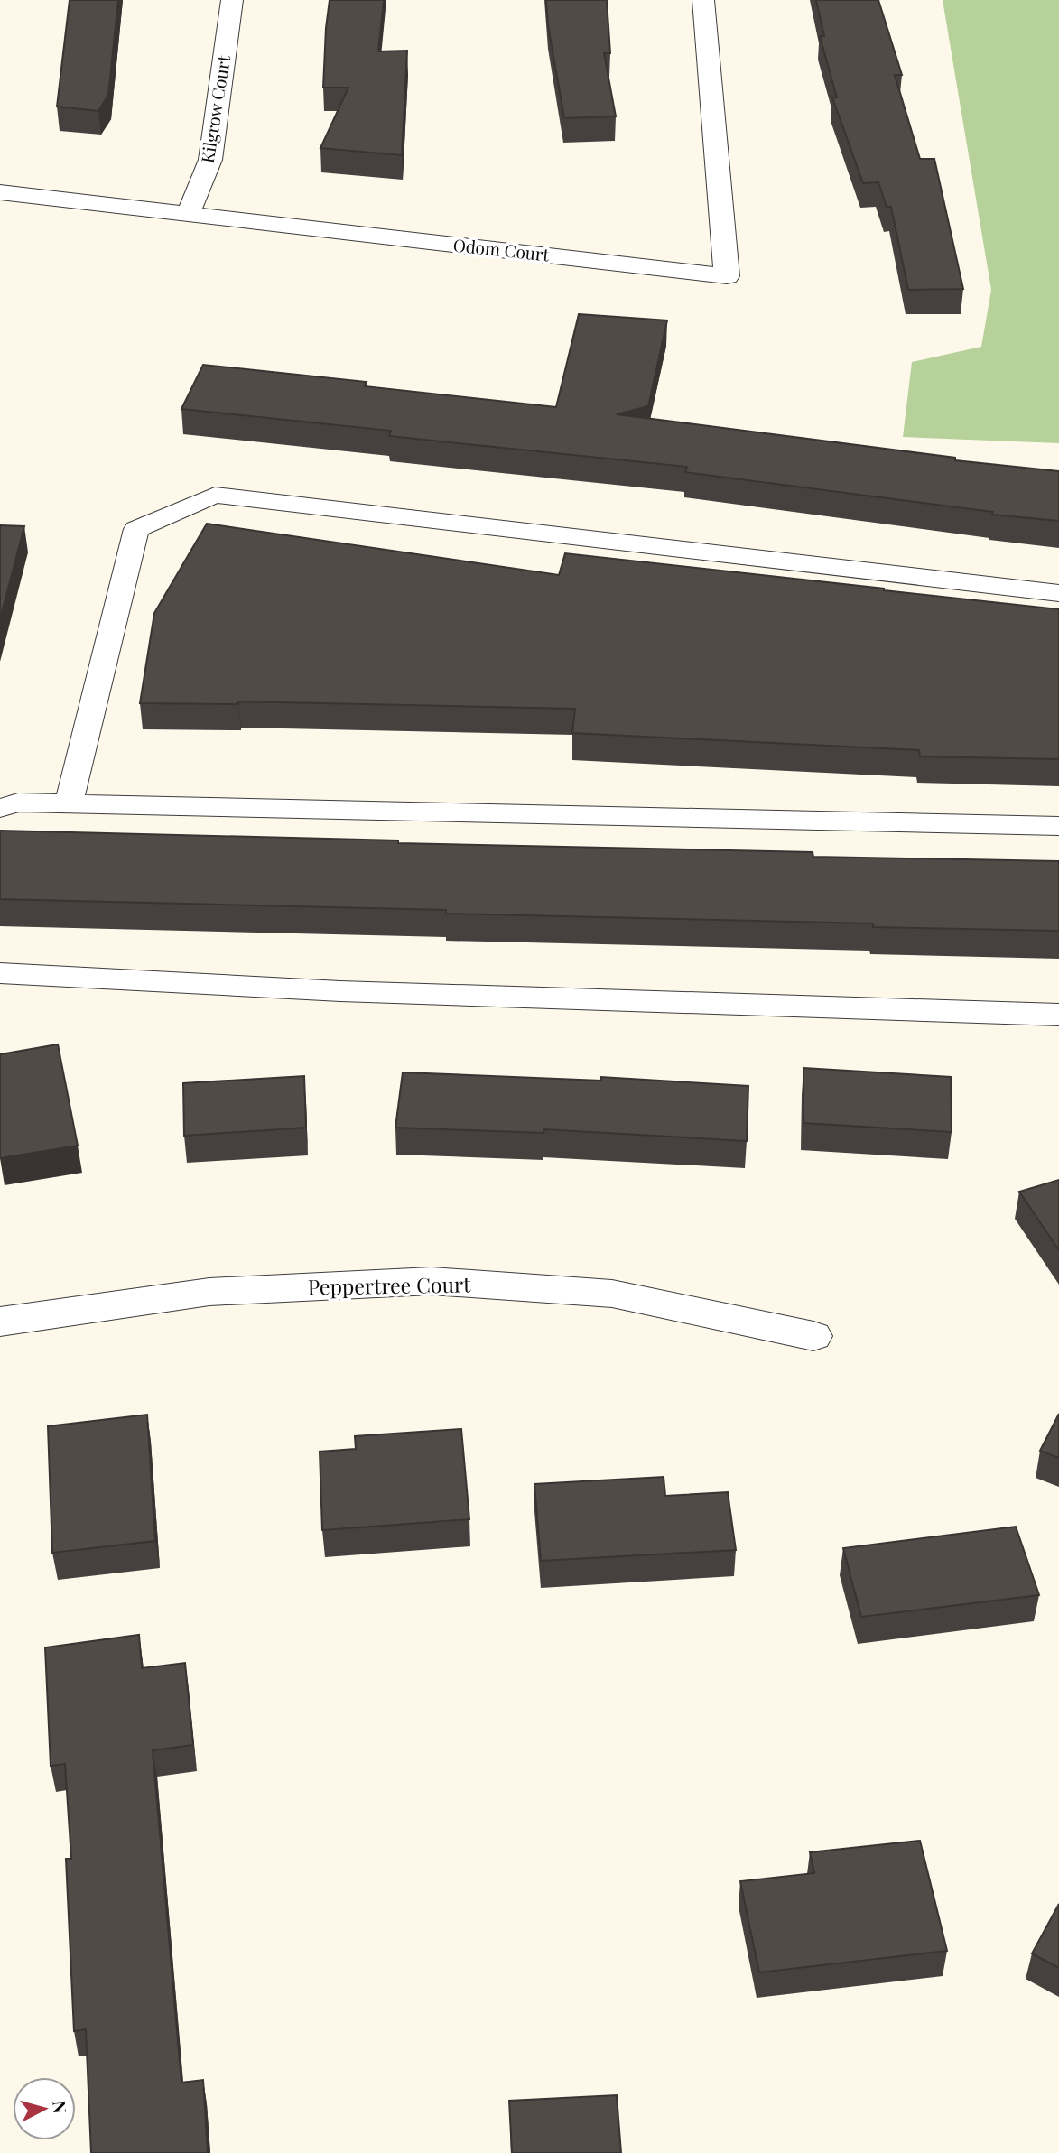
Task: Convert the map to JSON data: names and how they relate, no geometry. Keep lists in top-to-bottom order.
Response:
{
  "streets": {
    "street": ["Kilgrow Court", "Odom Court", "Peppertree Court"]
  },
  "crossings": [
    ["Kilgrow Court", "Odom Court"]
  ],
  "north": "right"
}
